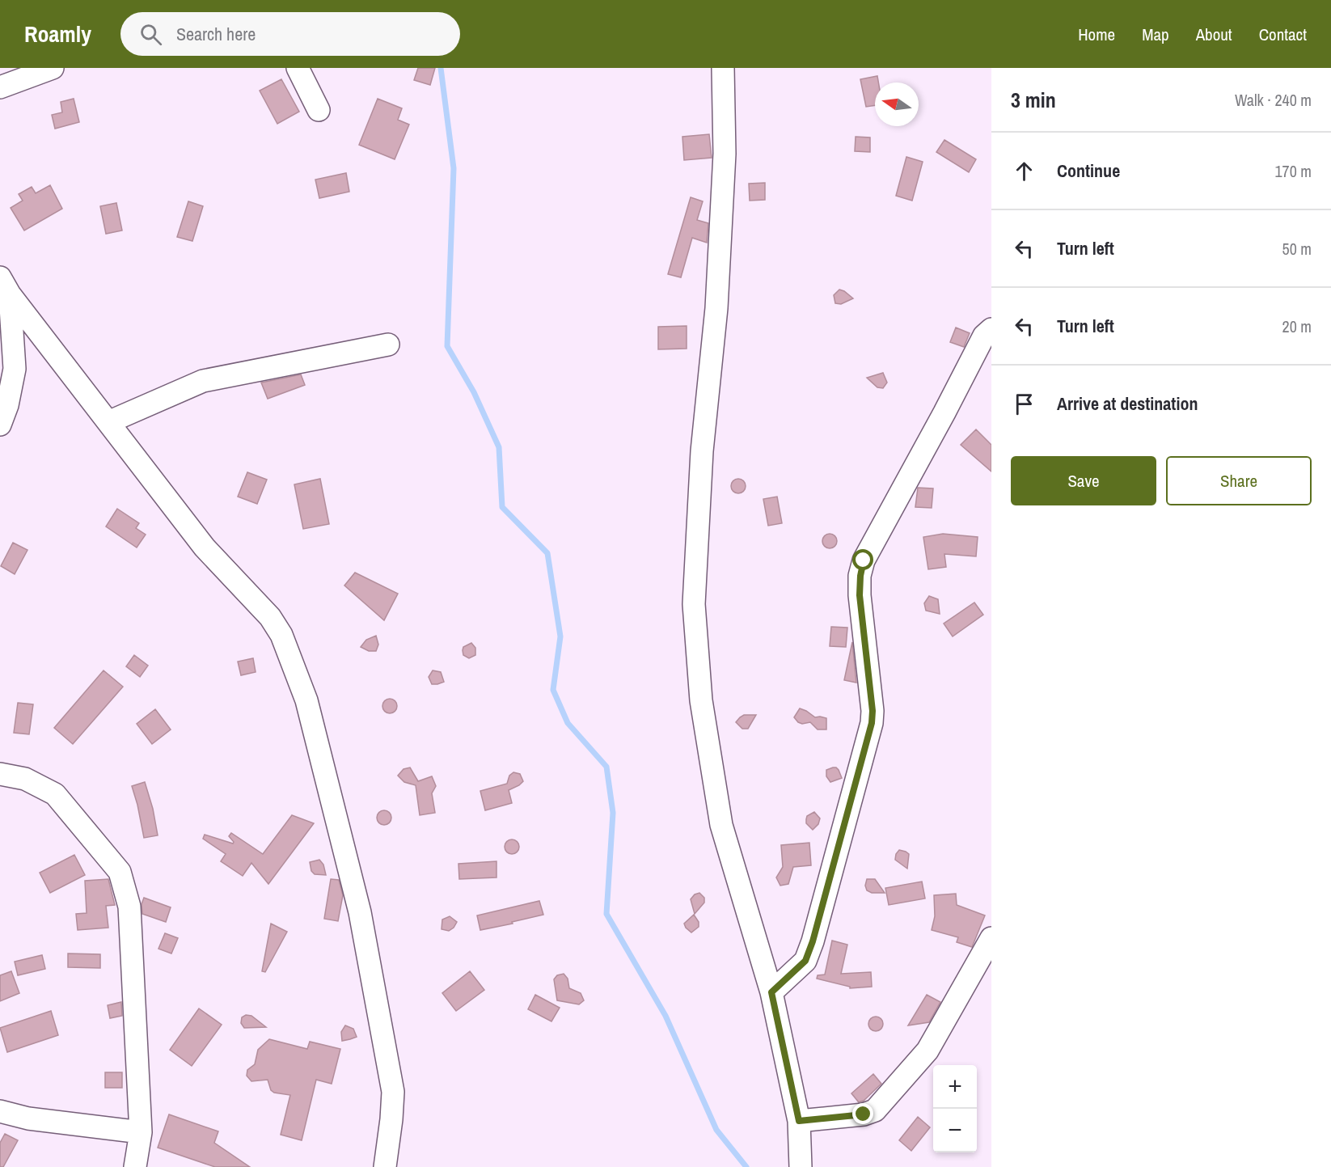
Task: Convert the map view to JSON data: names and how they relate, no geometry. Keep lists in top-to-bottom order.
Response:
{
  "north": "left",
  "page": {
    "header": "Roamly",
    "search": "Search here",
    "nav": [
      "Home",
      "Map",
      "About",
      "Contact"
    ],
    "heading": ["3 min", "Walk · 240 m"],
    "list": [
      ["Continue", "170 m"],
      ["Turn left", "50 m"],
      ["Turn left", "20 m"],
      "Arrive at destination"
    ],
    "buttons": ["Save", "Share"],
    "map_buttons": ["+", "−"]
  }
}
